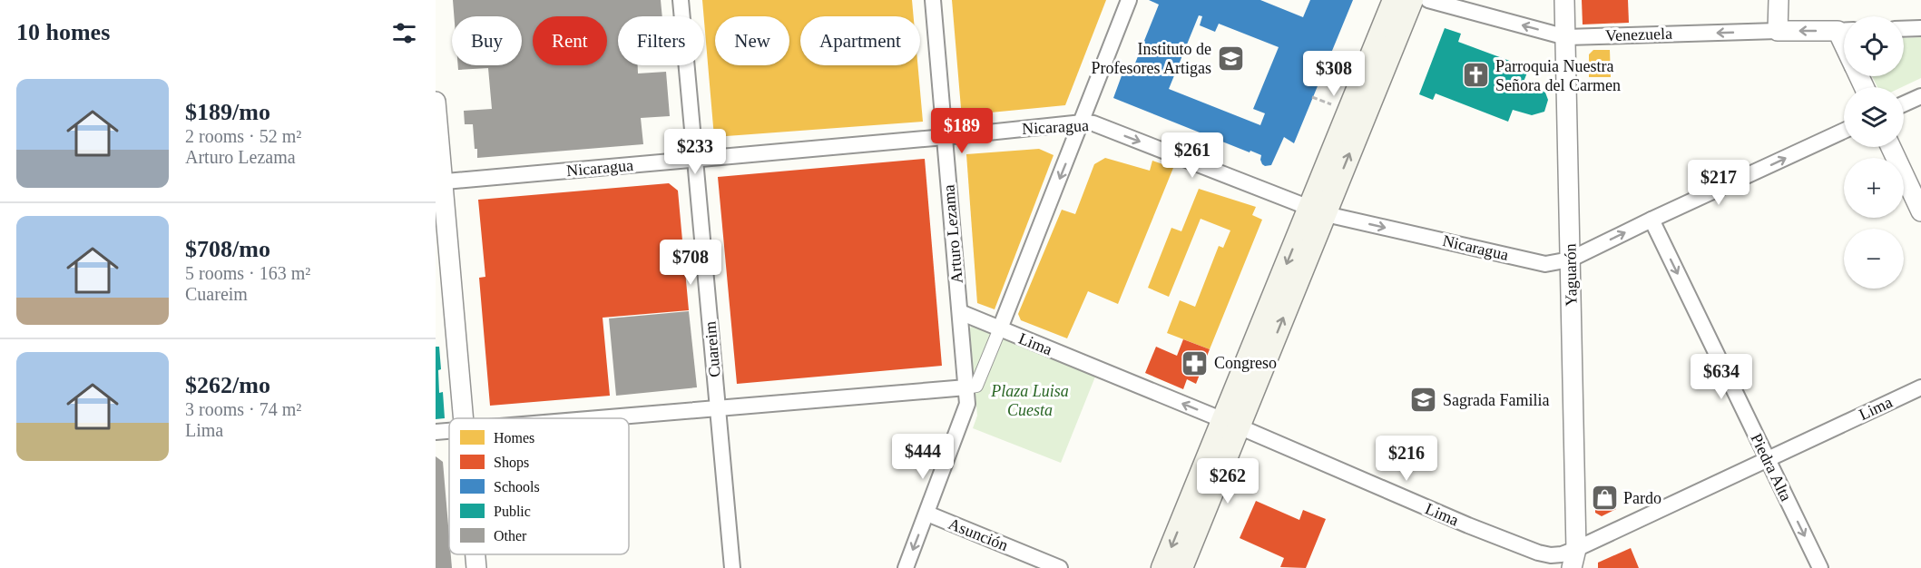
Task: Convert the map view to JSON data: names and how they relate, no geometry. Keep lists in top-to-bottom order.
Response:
{
  "streets": {
    "street": [
      "Venezuela",
      "Nicaragua",
      "Arturo Lezama",
      "Yaguarón",
      "Lima",
      "Cuareim",
      "Piedra Alta",
      "Asunción"
    ]
  },
  "crossings": [
    ["Venezuela", "Yaguarón"],
    ["Nicaragua", "Arturo Lezama"],
    ["Nicaragua", "Yaguarón"],
    ["Nicaragua", "Cuareim"],
    ["Nicaragua", "Piedra Alta"],
    ["Arturo Lezama", "Lima"],
    ["Arturo Lezama", "Asunción"],
    ["Yaguarón", "Lima"],
    ["Lima", "Piedra Alta"]
  ],
  "one_way": ["Venezuela", "Nicaragua", "Piedra Alta"],
  "parks": ["Plaza Luisa Cuesta"],
  "places": {
    "school or university": ["Instituto de Profesores Artigas", "Sagrada Familia"],
    "church": ["Parroquia Nuestra Señora del Carmen"],
    "pharmacy": ["Congreso"],
    "shop": ["Pardo"]
  },
  "legend": [
    "Homes",
    "Shops",
    "Schools",
    "Public",
    "Other"
  ],
  "page": {
    "heading": "10 homes",
    "map_buttons": ["+", "−"],
    "chip": [
      "Buy",
      "Rent",
      "Filters",
      "New",
      "Apartment"
    ],
    "price": [
      "$308",
      "$189",
      "$233",
      "$261",
      "$217",
      "$708",
      "$634",
      "$444",
      "$216",
      "$262"
    ],
    "list": [
      {
        "name": "$189/mo",
        "note": "2 rooms · 52 m² · Arturo Lezama"
      },
      {
        "name": "$708/mo",
        "note": "5 rooms · 163 m² · Cuareim"
      },
      {
        "name": "$262/mo",
        "note": "3 rooms · 74 m² · Lima"
      }
    ]
  }
}
